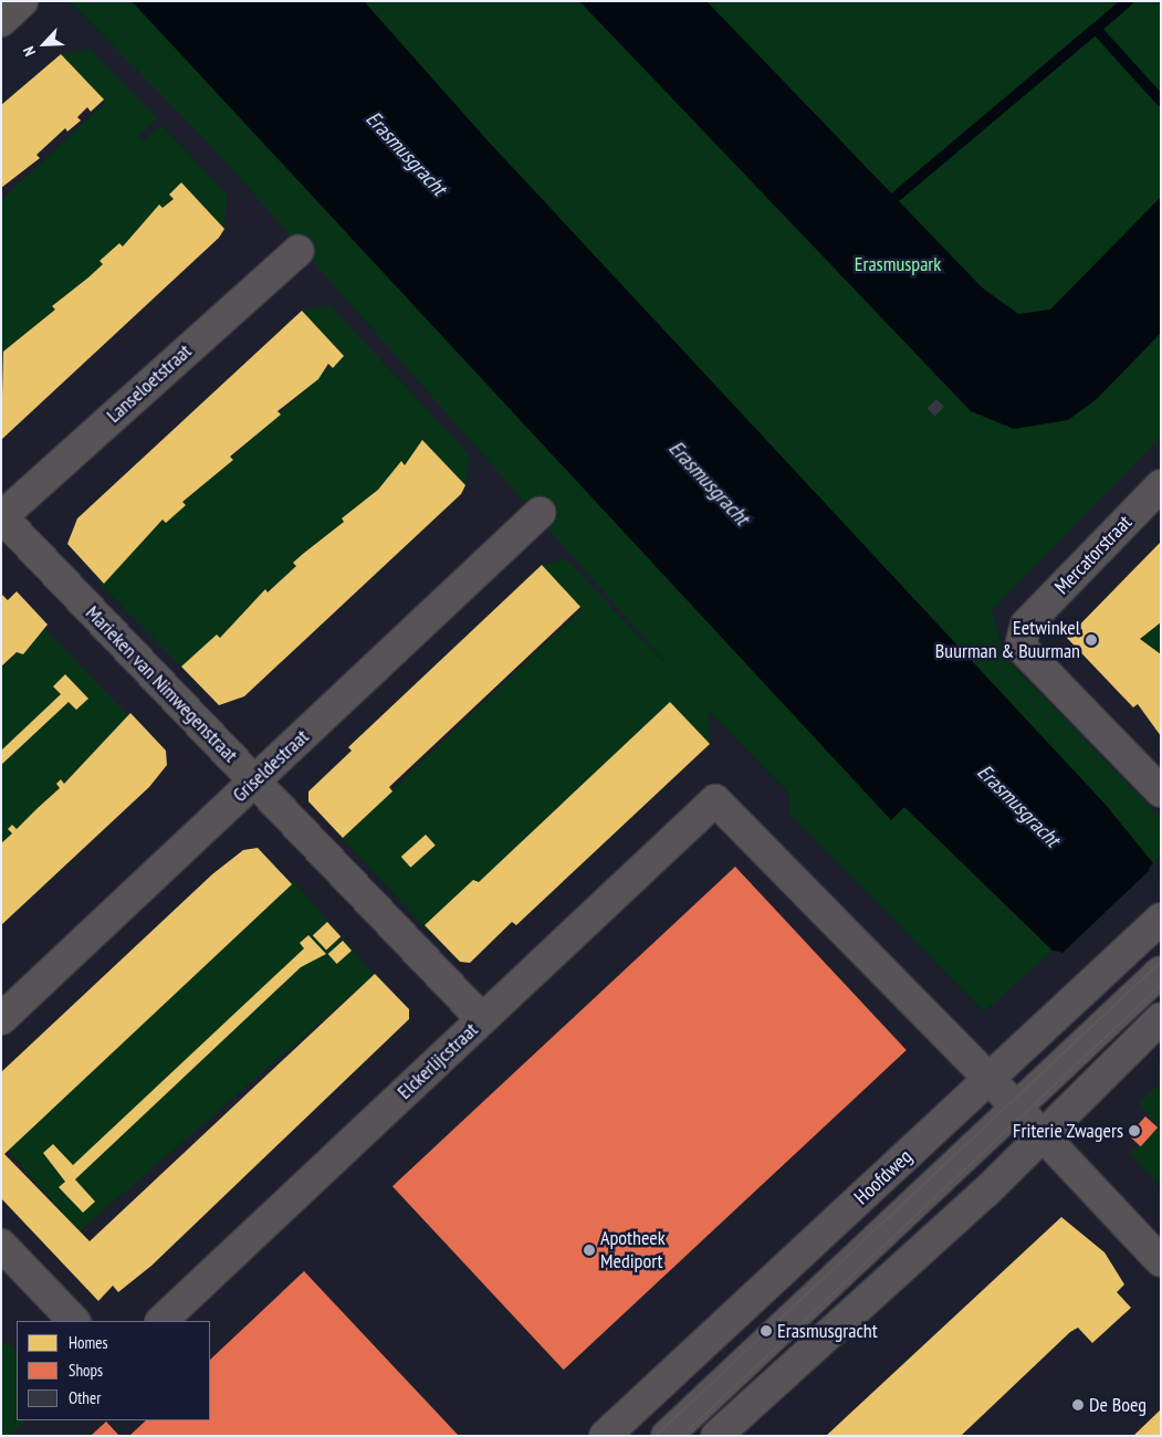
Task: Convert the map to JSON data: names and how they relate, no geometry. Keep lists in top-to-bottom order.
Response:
{
  "streets": {
    "street": [
      "Lanseloetstraat",
      "Mercatorstraat",
      "Marieken van Nimwegenstraat",
      "Griseldestraat",
      "Elckerlijcstraat",
      "Hoofdweg"
    ]
  },
  "crossings": [
    ["Lanseloetstraat", "Marieken van Nimwegenstraat"],
    ["Marieken van Nimwegenstraat", "Griseldestraat"],
    ["Marieken van Nimwegenstraat", "Elckerlijcstraat"],
    ["Elckerlijcstraat", "Hoofdweg"]
  ],
  "water": ["Erasmusgracht"],
  "parks": ["Erasmuspark"],
  "places": [
    "Eetwinkel Buurman & Buurman",
    "Friterie Zwagers",
    "Apotheek Mediport",
    "Erasmusgracht",
    "De Boeg"
  ],
  "legend": ["Homes", "Shops", "Other"],
  "north": "bottom left"
}
